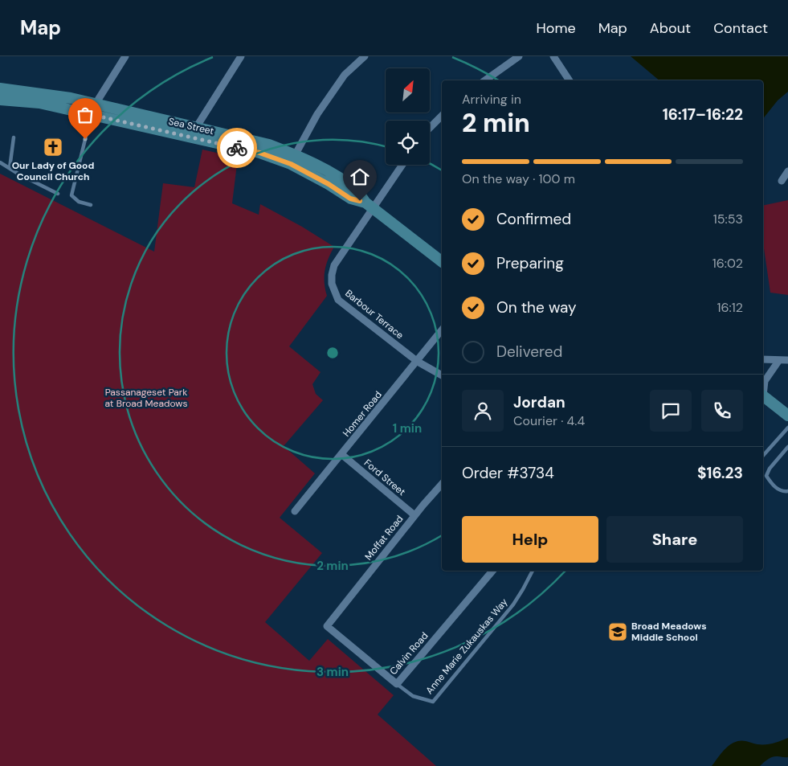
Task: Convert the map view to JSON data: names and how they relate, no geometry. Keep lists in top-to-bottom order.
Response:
{
  "streets": {
    "main road": ["Sea Street"],
    "street": [
      "Barbour Terrace",
      "Homer Road",
      "Ford Street",
      "Moffat Road",
      "Calvin Road"
    ],
    "lane": ["Anne Marie Zukauskas Way"]
  },
  "crossings": [
    ["Sea Street", "Barbour Terrace"],
    ["Barbour Terrace", "Homer Road"],
    ["Homer Road", "Ford Street"],
    ["Ford Street", "Moffat Road"],
    ["Moffat Road", "Calvin Road"],
    ["Anne Marie Zukauskas Way", "Calvin Road"]
  ],
  "parks": ["Passanageset Park at Broad Meadows"],
  "places": {
    "church": ["Our Lady of Good Council Church"],
    "school or university": ["Broad Meadows Middle School"]
  },
  "north": "top right",
  "page": {
    "header": "Map",
    "nav": [
      "Home",
      "Map",
      "About",
      "Contact"
    ],
    "heading": ["2 min", "Arriving in", "16:17–16:22"],
    "panel": [
      "Jordan",
      "Courier · 4.4",
      "Order #3734",
      "$16.23"
    ],
    "bar": "On the way · 100 m",
    "list": [
      ["Confirmed", "15:53"],
      ["Preparing", "16:02"],
      ["On the way", "16:12"],
      "Delivered"
    ],
    "buttons": ["Help", "Share"]
  },
  "rings": ["1 min", "2 min", "3 min"]
}
